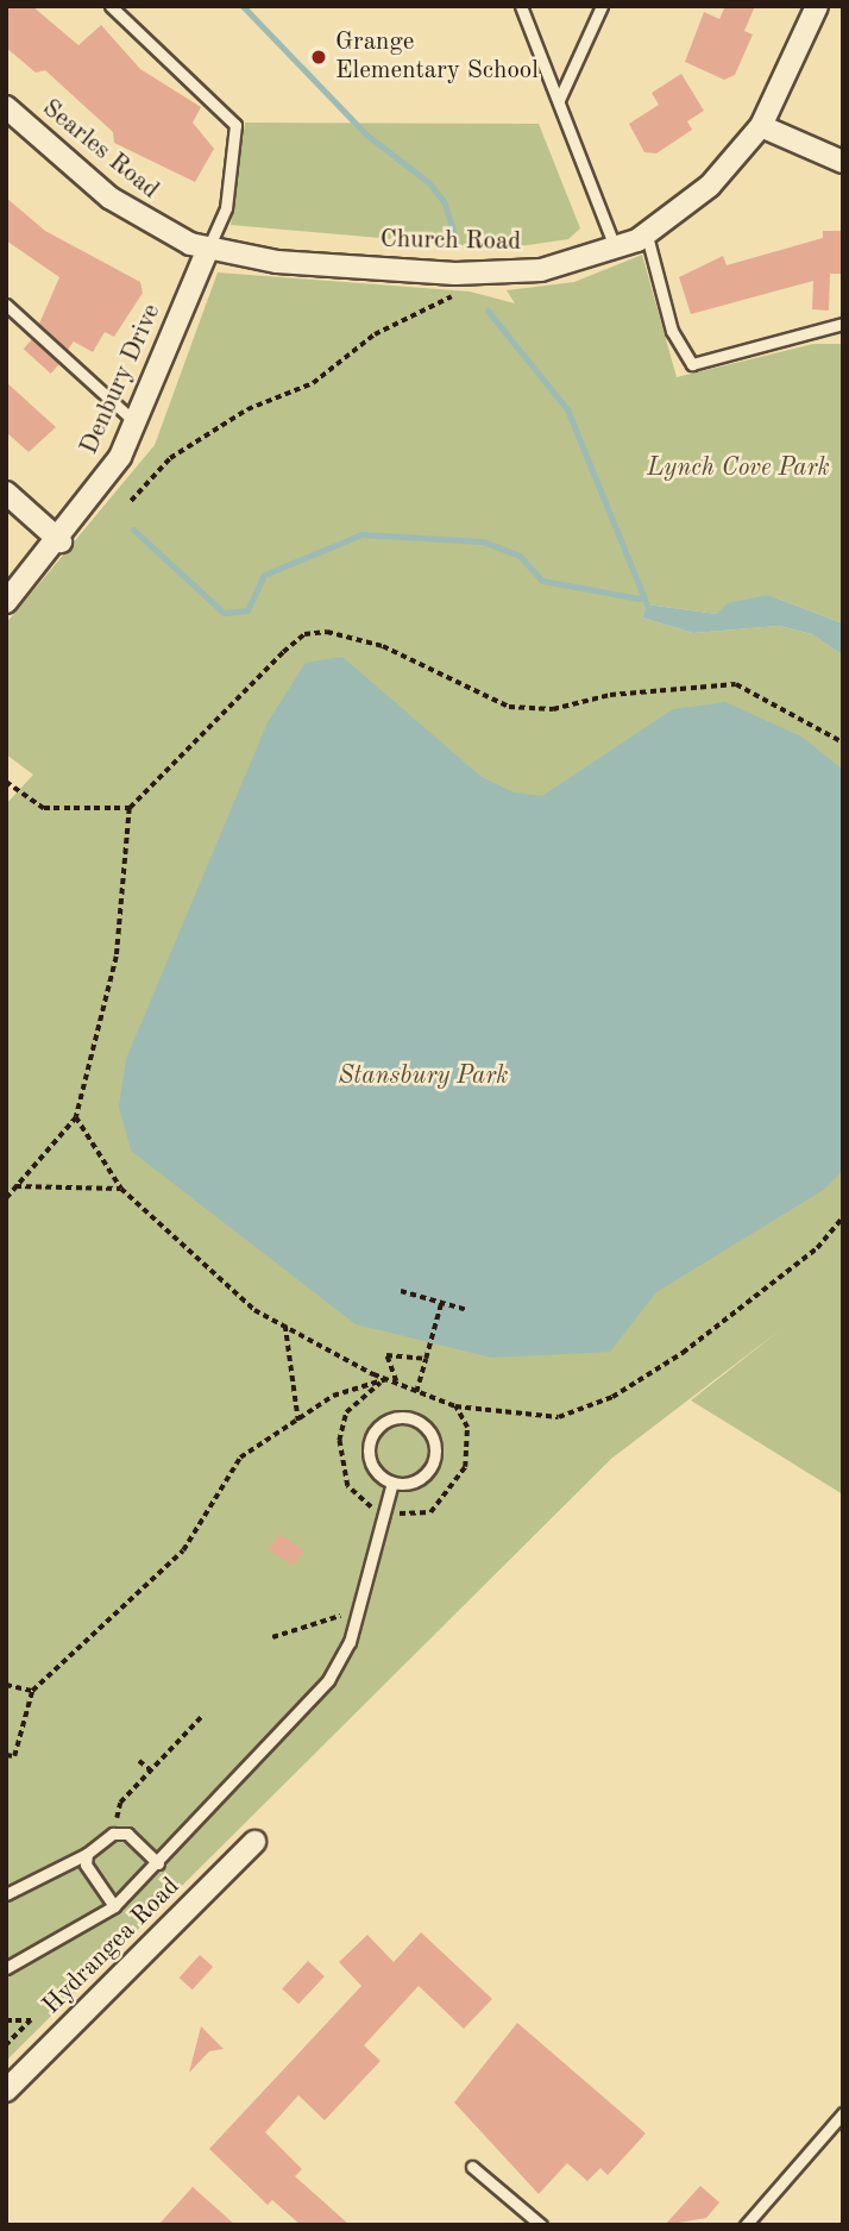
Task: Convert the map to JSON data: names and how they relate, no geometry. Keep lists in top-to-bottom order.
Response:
{
  "streets": {
    "street": [
      "Searles Road",
      "Church Road",
      "Denbury Drive",
      "Hydrangea Road"
    ]
  },
  "crossings": [
    ["Searles Road", "Church Road"],
    ["Searles Road", "Denbury Drive"],
    ["Church Road", "Denbury Drive"]
  ],
  "parks": ["Lynch Cove Park", "Stansbury Park"],
  "places": ["Grange Elementary School"]
}
